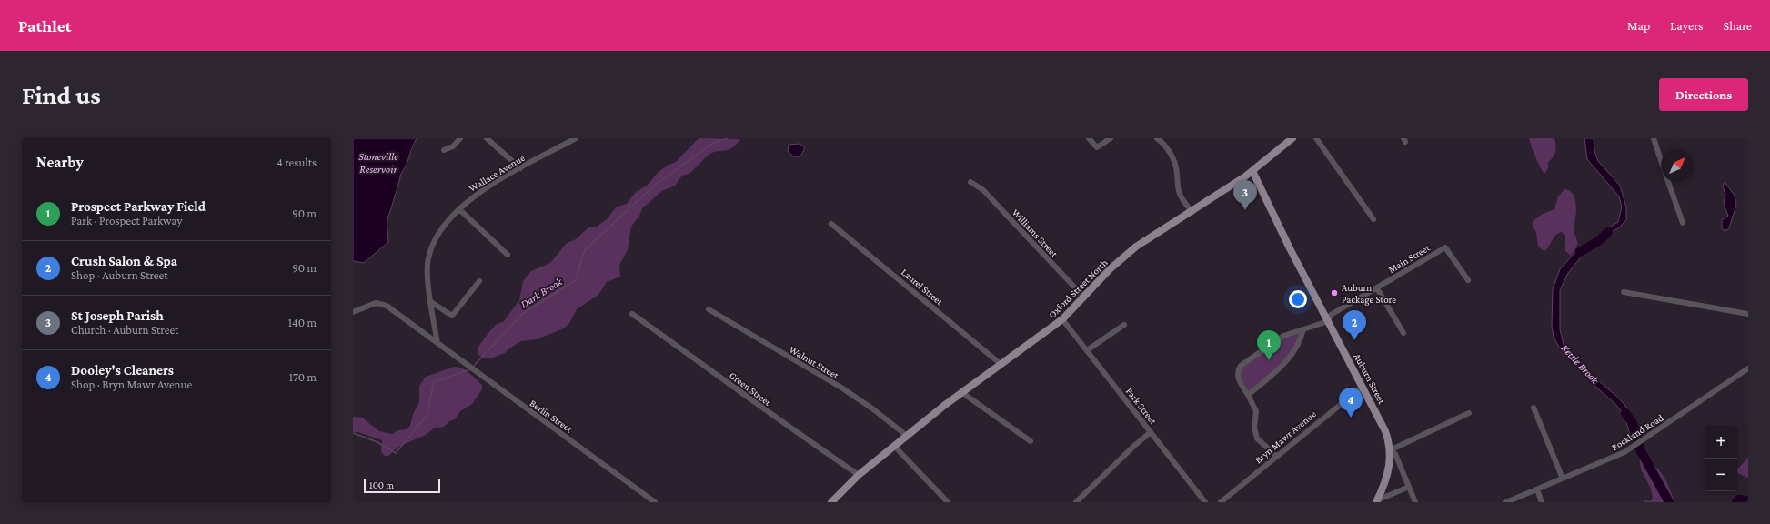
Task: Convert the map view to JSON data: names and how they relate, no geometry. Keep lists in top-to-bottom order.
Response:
{
  "streets": {
    "main road": ["Oxford Street North", "Auburn Street"],
    "street": [
      "Wallace Avenue",
      "Williams Street",
      "Main Street",
      "Laurel Street",
      "Walnut Street",
      "Green Street",
      "Park Street",
      "Berlin Street",
      "Rockland Road",
      "Bryn Mawr Avenue"
    ]
  },
  "crossings": [
    ["Wallace Avenue", "Berlin Street"],
    ["Williams Street", "Oxford Street North"],
    ["Main Street", "Auburn Street"],
    ["Laurel Street", "Oxford Street North"],
    ["Oxford Street North", "Walnut Street"],
    ["Oxford Street North", "Auburn Street"],
    ["Oxford Street North", "Green Street"],
    ["Oxford Street North", "Park Street"],
    ["Auburn Street", "Bryn Mawr Avenue"]
  ],
  "water": ["Stoneville Reservoir", "Dark Brook", "Kettle Brook"],
  "places": ["Auburn Package Store"],
  "scale_bar": "100 m",
  "north": "top right",
  "page": {
    "header": "Pathlet",
    "nav": ["Map", "Layers", "Share"],
    "buttons": "Directions",
    "title": "Find us",
    "heading": ["Nearby", "4 results"],
    "pins": [
      "3",
      "2",
      "1",
      "4"
    ],
    "list": [
      {
        "mark": "1",
        "name": "Prospect Parkway Field",
        "note": "Park · Prospect Parkway",
        "value": "90 m"
      },
      {
        "mark": "2",
        "name": "Crush Salon & Spa",
        "note": "Shop · Auburn Street",
        "value": "90 m"
      },
      {
        "mark": "3",
        "name": "St Joseph Parish",
        "note": "Church · Auburn Street",
        "value": "140 m"
      },
      {
        "mark": "4",
        "name": "Dooley's Cleaners",
        "note": "Shop · Bryn Mawr Avenue",
        "value": "170 m"
      }
    ],
    "map_buttons": ["+", "−"],
    "scale": "100 m"
  }
}
